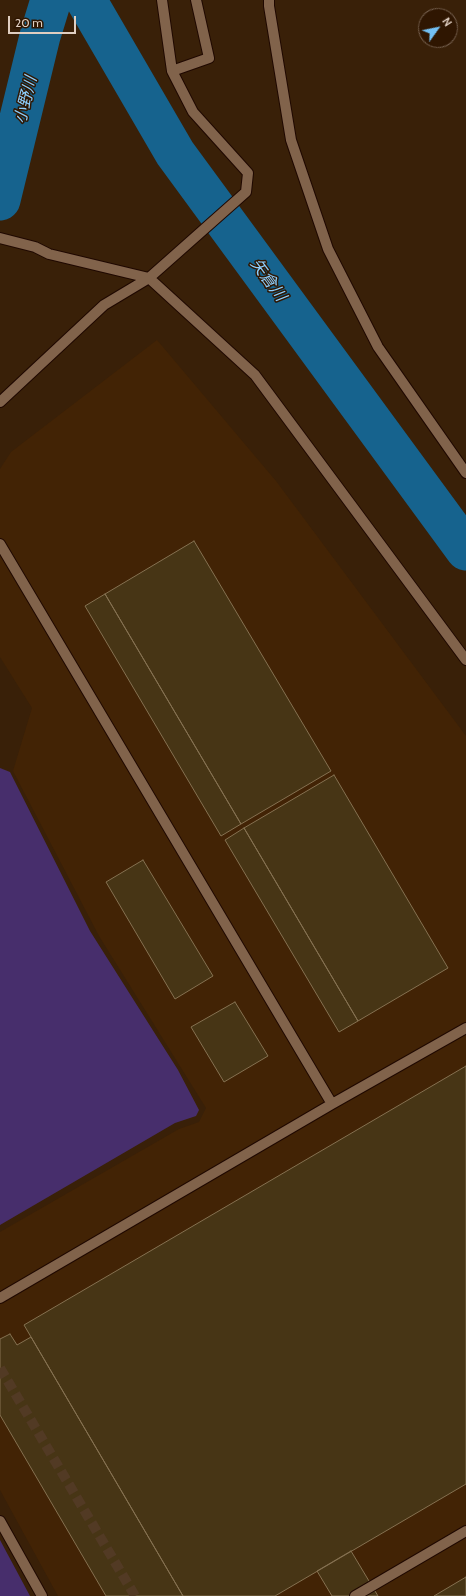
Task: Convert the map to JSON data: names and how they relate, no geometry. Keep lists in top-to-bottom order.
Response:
{
  "water": ["小野川", "矢倉川"],
  "scale_bar": "20 m",
  "north": "top right"
}
